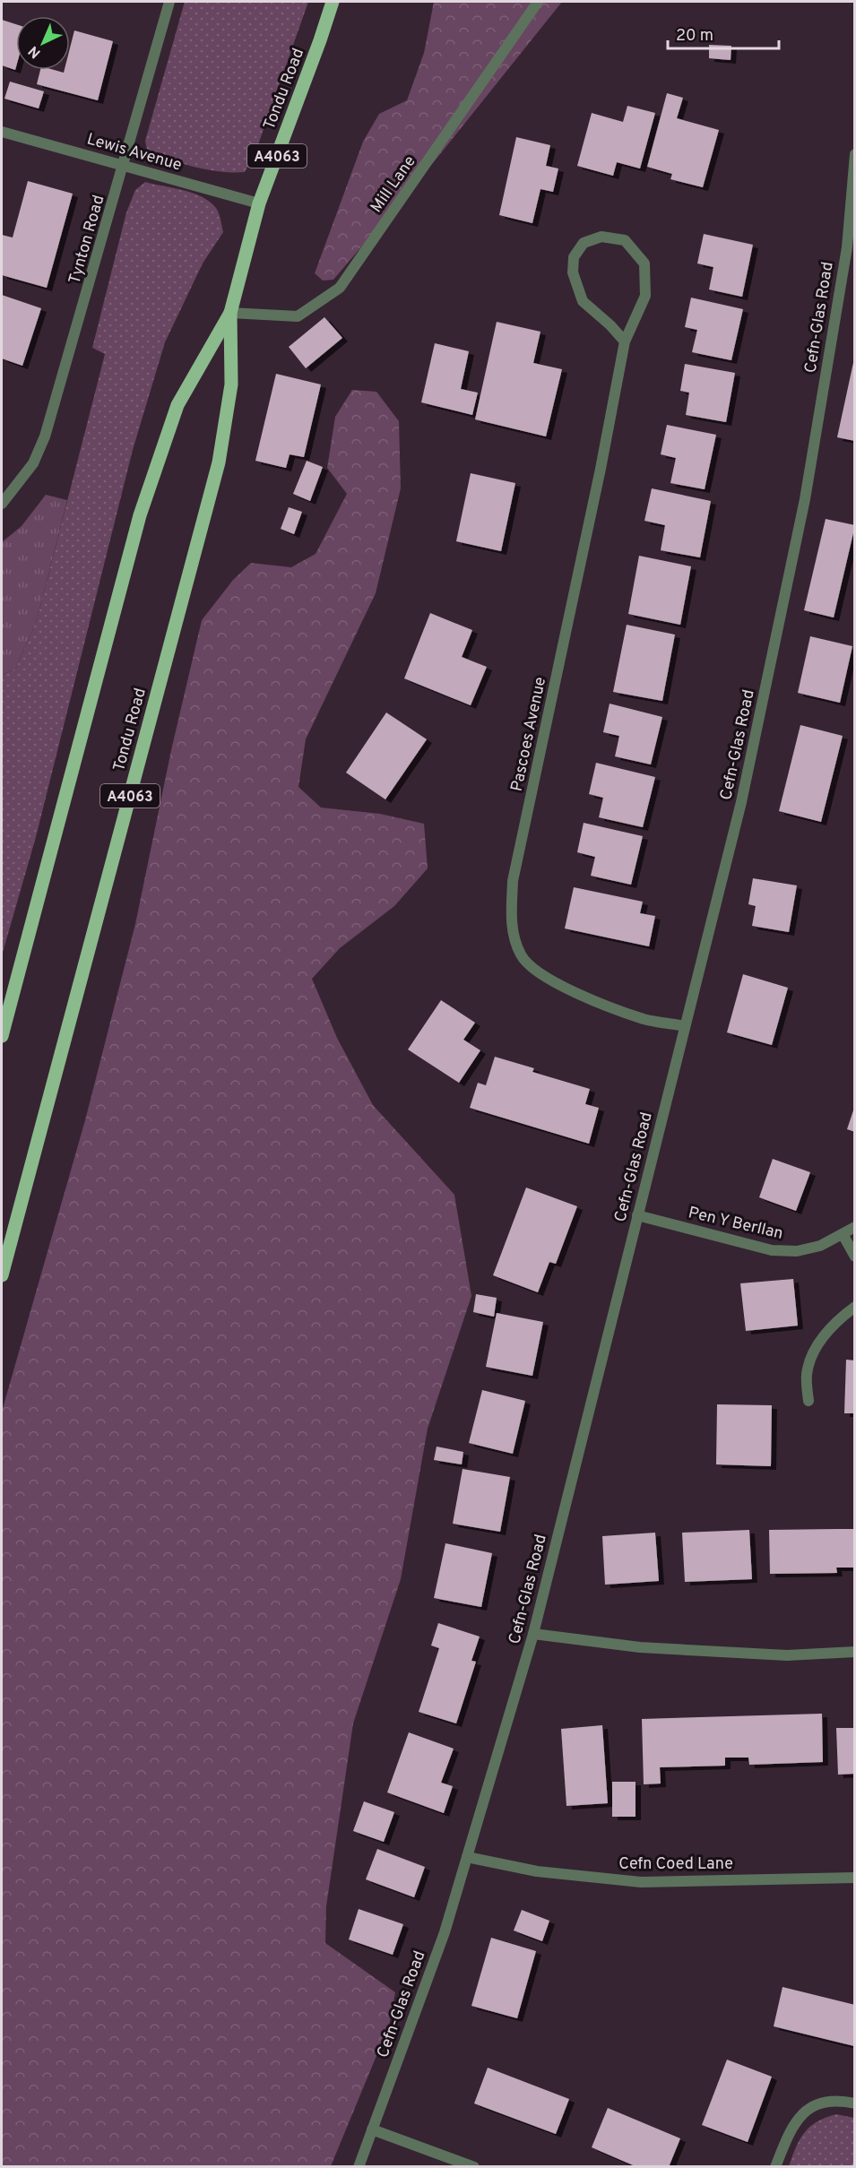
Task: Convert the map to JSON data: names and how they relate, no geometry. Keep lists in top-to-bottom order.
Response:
{
  "streets": {
    "main road": ["Tondu Road", "A4063"],
    "street": [
      "Lewis Avenue",
      "Mill Lane",
      "Tynton Road",
      "Cefn-Glas Road",
      "Pascoes Avenue",
      "Pen Y Berllan",
      "Cefn Coed Lane"
    ]
  },
  "crossings": [
    ["Tondu Road", "Lewis Avenue"],
    ["Tondu Road", "Mill Lane"],
    ["Lewis Avenue", "Tynton Road"],
    ["Cefn-Glas Road", "Pascoes Avenue"],
    ["Cefn-Glas Road", "Pen Y Berllan"],
    ["Cefn-Glas Road", "Cefn Coed Lane"]
  ],
  "scale_bar": "20 m",
  "north": "bottom left"
}
